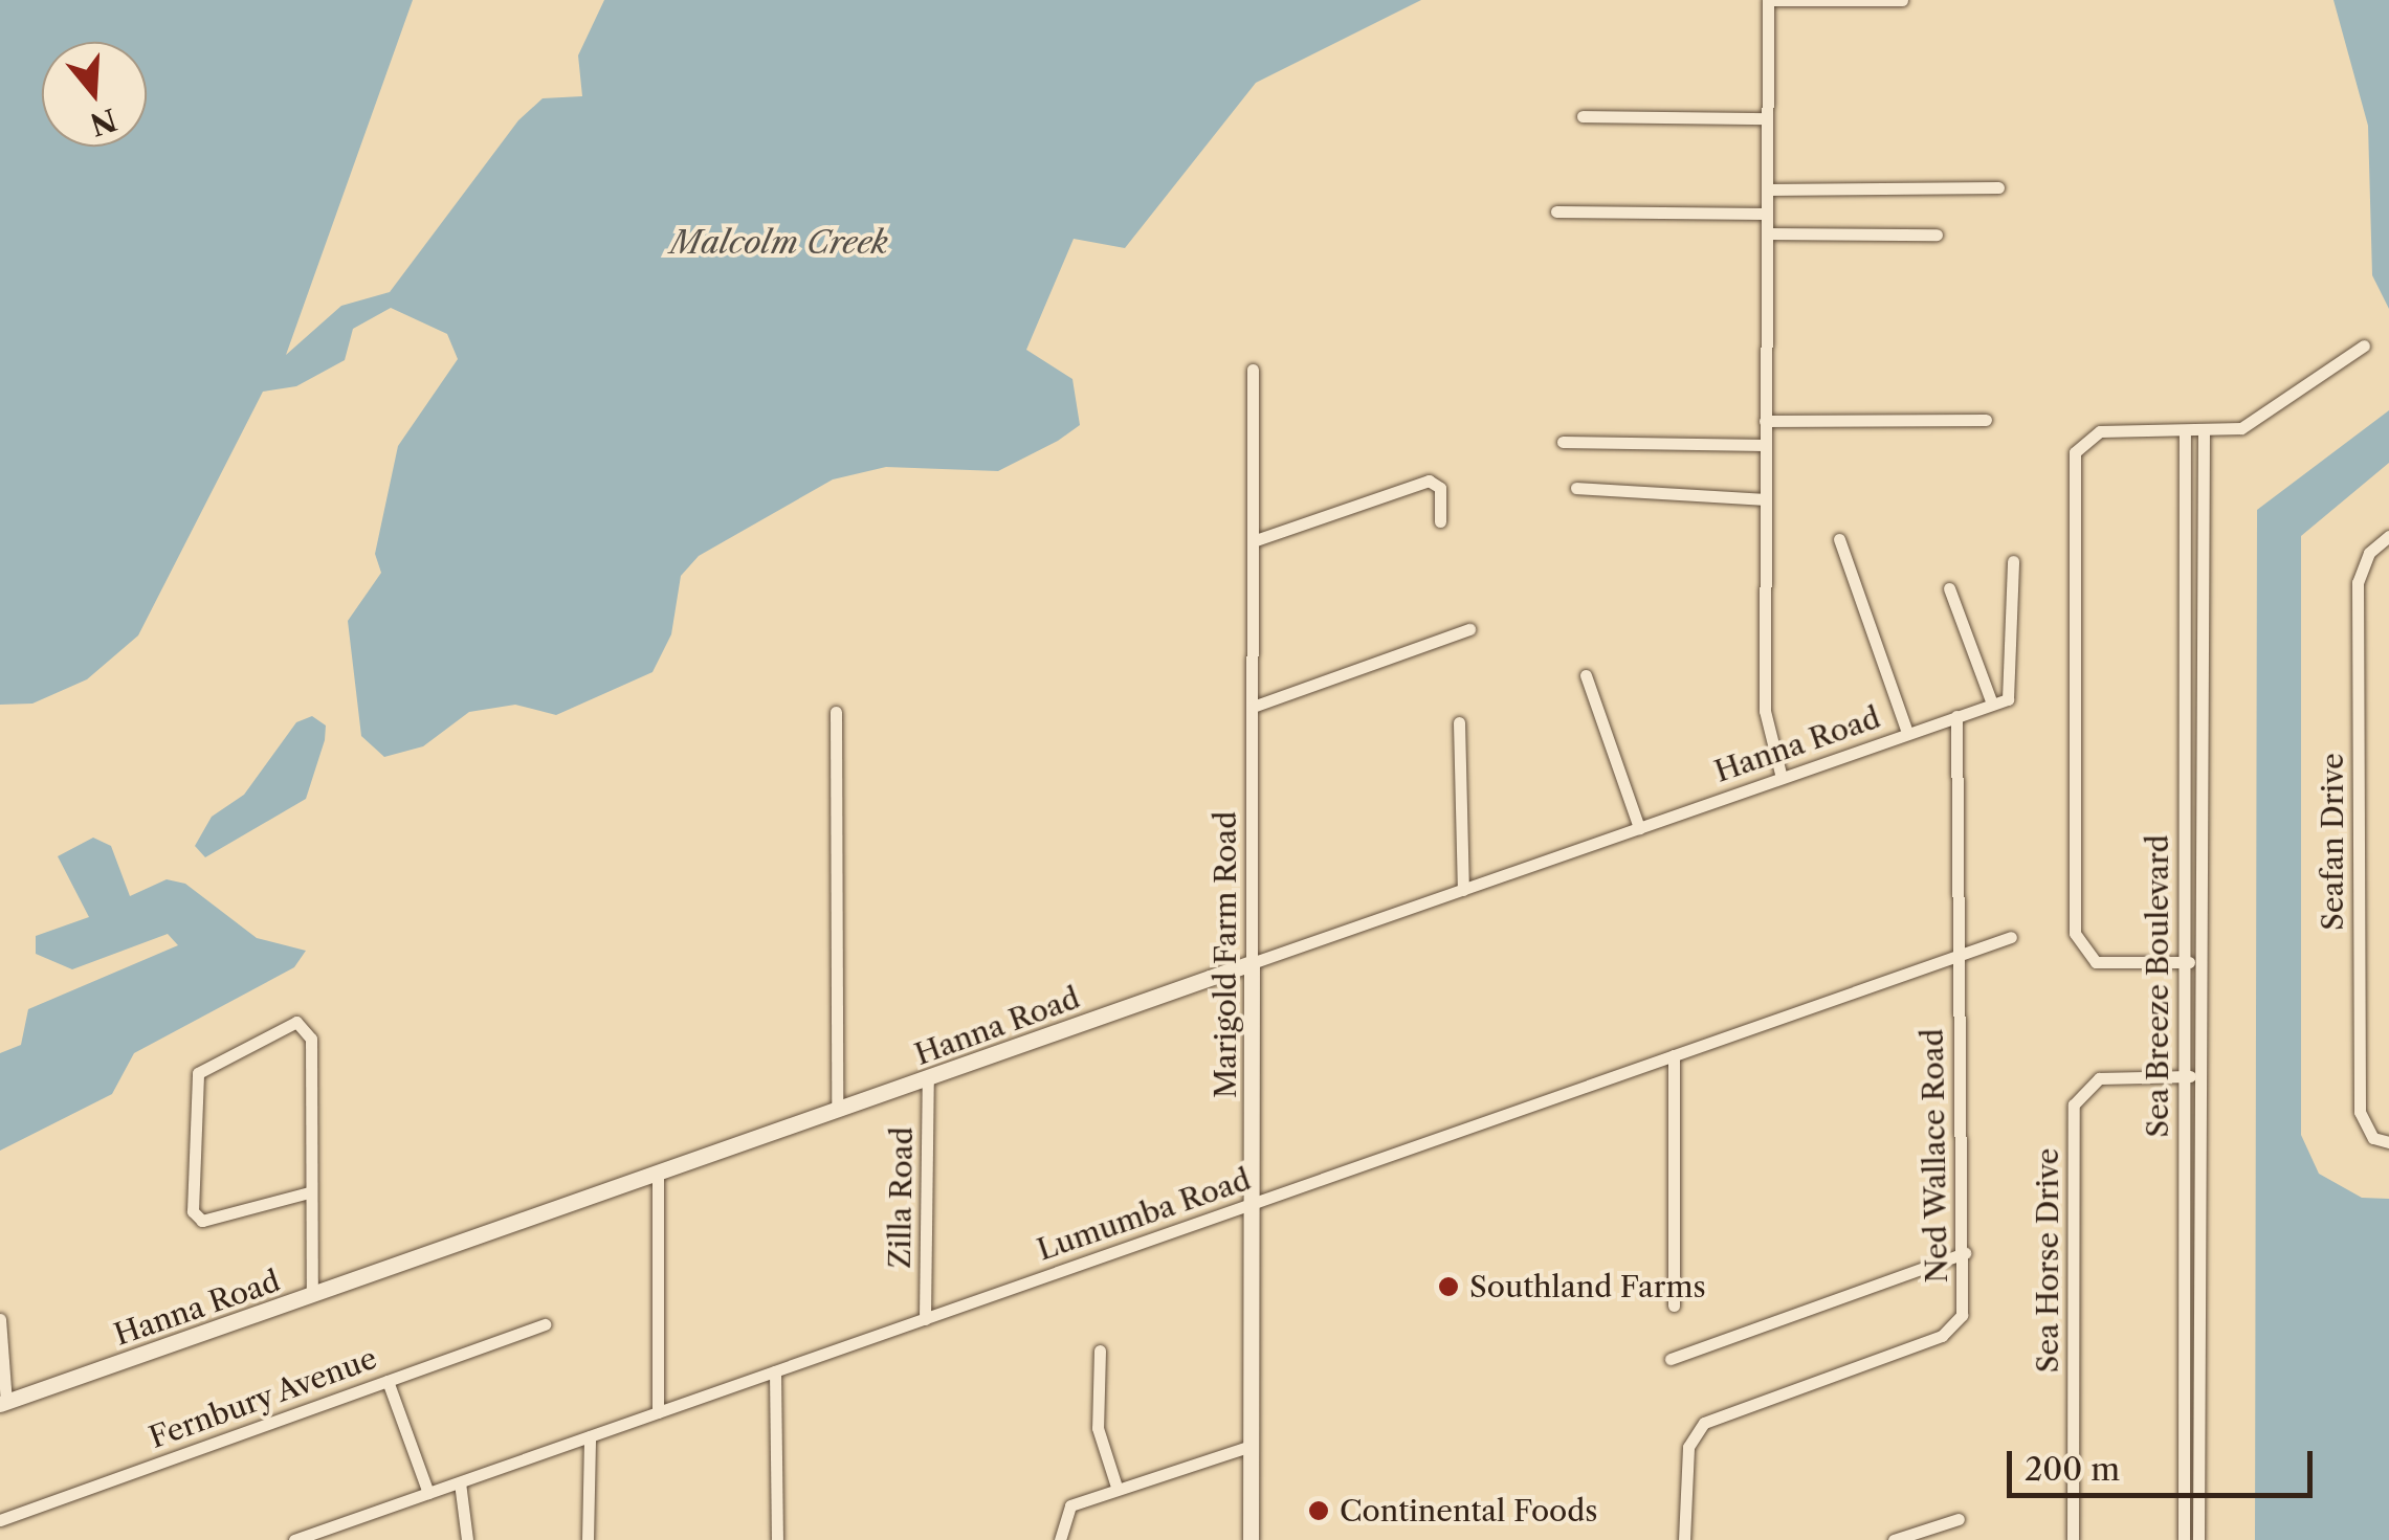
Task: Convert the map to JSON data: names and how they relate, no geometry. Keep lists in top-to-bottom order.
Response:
{
  "streets": {
    "street": [
      "Hanna Road",
      "Seafan Drive",
      "Marigold Farm Road",
      "Sea Breeze Boulevard",
      "Ned Wallace Road",
      "Zilla Road",
      "Lumumba Road",
      "Sea Horse Drive",
      "Fernbury Avenue"
    ]
  },
  "crossings": [
    ["Hanna Road", "Marigold Farm Road"],
    ["Hanna Road", "Ned Wallace Road"],
    ["Hanna Road", "Zilla Road"],
    ["Marigold Farm Road", "Lumumba Road"],
    ["Sea Breeze Boulevard", "Sea Horse Drive"],
    ["Ned Wallace Road", "Lumumba Road"],
    ["Zilla Road", "Lumumba Road"]
  ],
  "water": ["Malcolm Creek"],
  "places": ["Southland Farms", "Continental Foods"],
  "scale_bar": "200 m",
  "north": "bottom"
}
